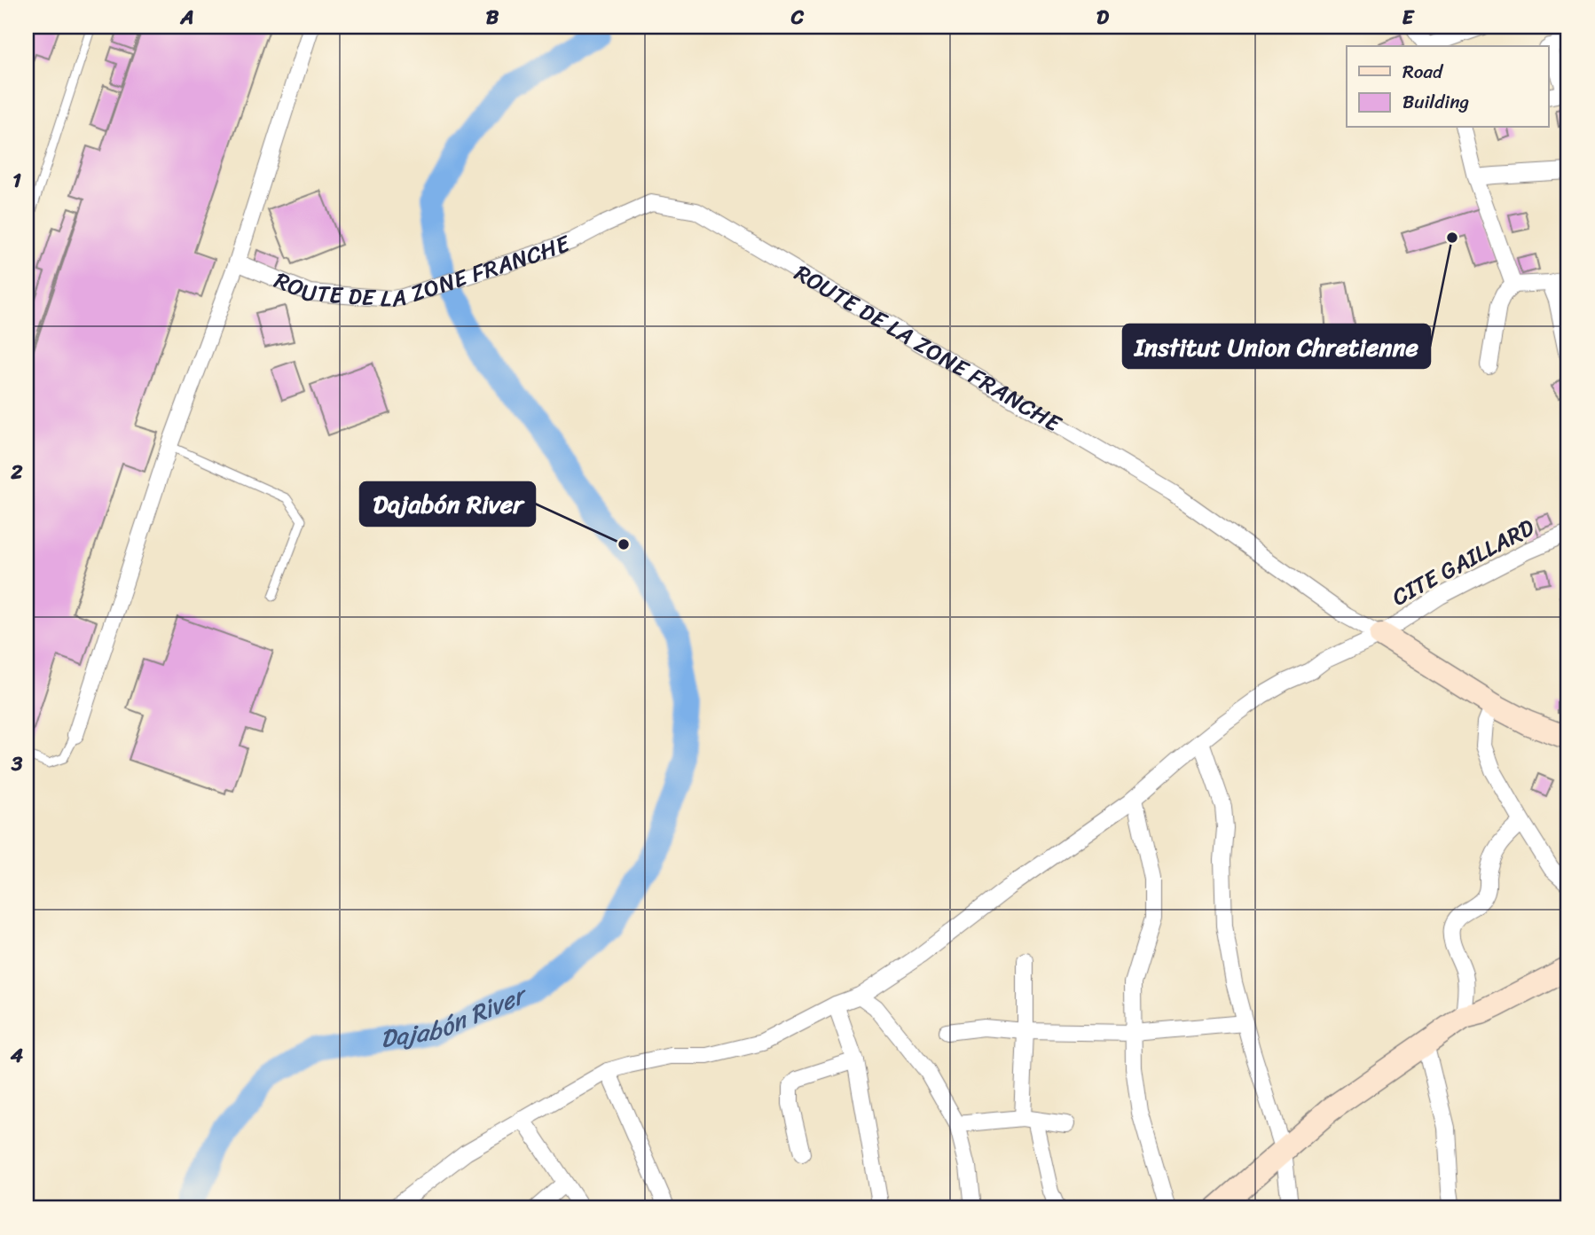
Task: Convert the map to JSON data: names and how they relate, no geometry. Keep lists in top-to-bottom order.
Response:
{
  "streets": {
    "street": ["ROUTE DE LA ZONE FRANCHE", "CITE GAILLARD"]
  },
  "crossings": [
    ["ROUTE DE LA ZONE FRANCHE", "CITE GAILLARD"]
  ],
  "water": ["Dajabón River"],
  "places": ["Institut Union Chretienne", "Dajabón River"],
  "legend": ["Road", "Building"],
  "grid": {
    "columns": [
      "A",
      "B",
      "C",
      "D",
      "E"
    ],
    "rows": [
      "1",
      "2",
      "3",
      "4"
    ]
  }
}
